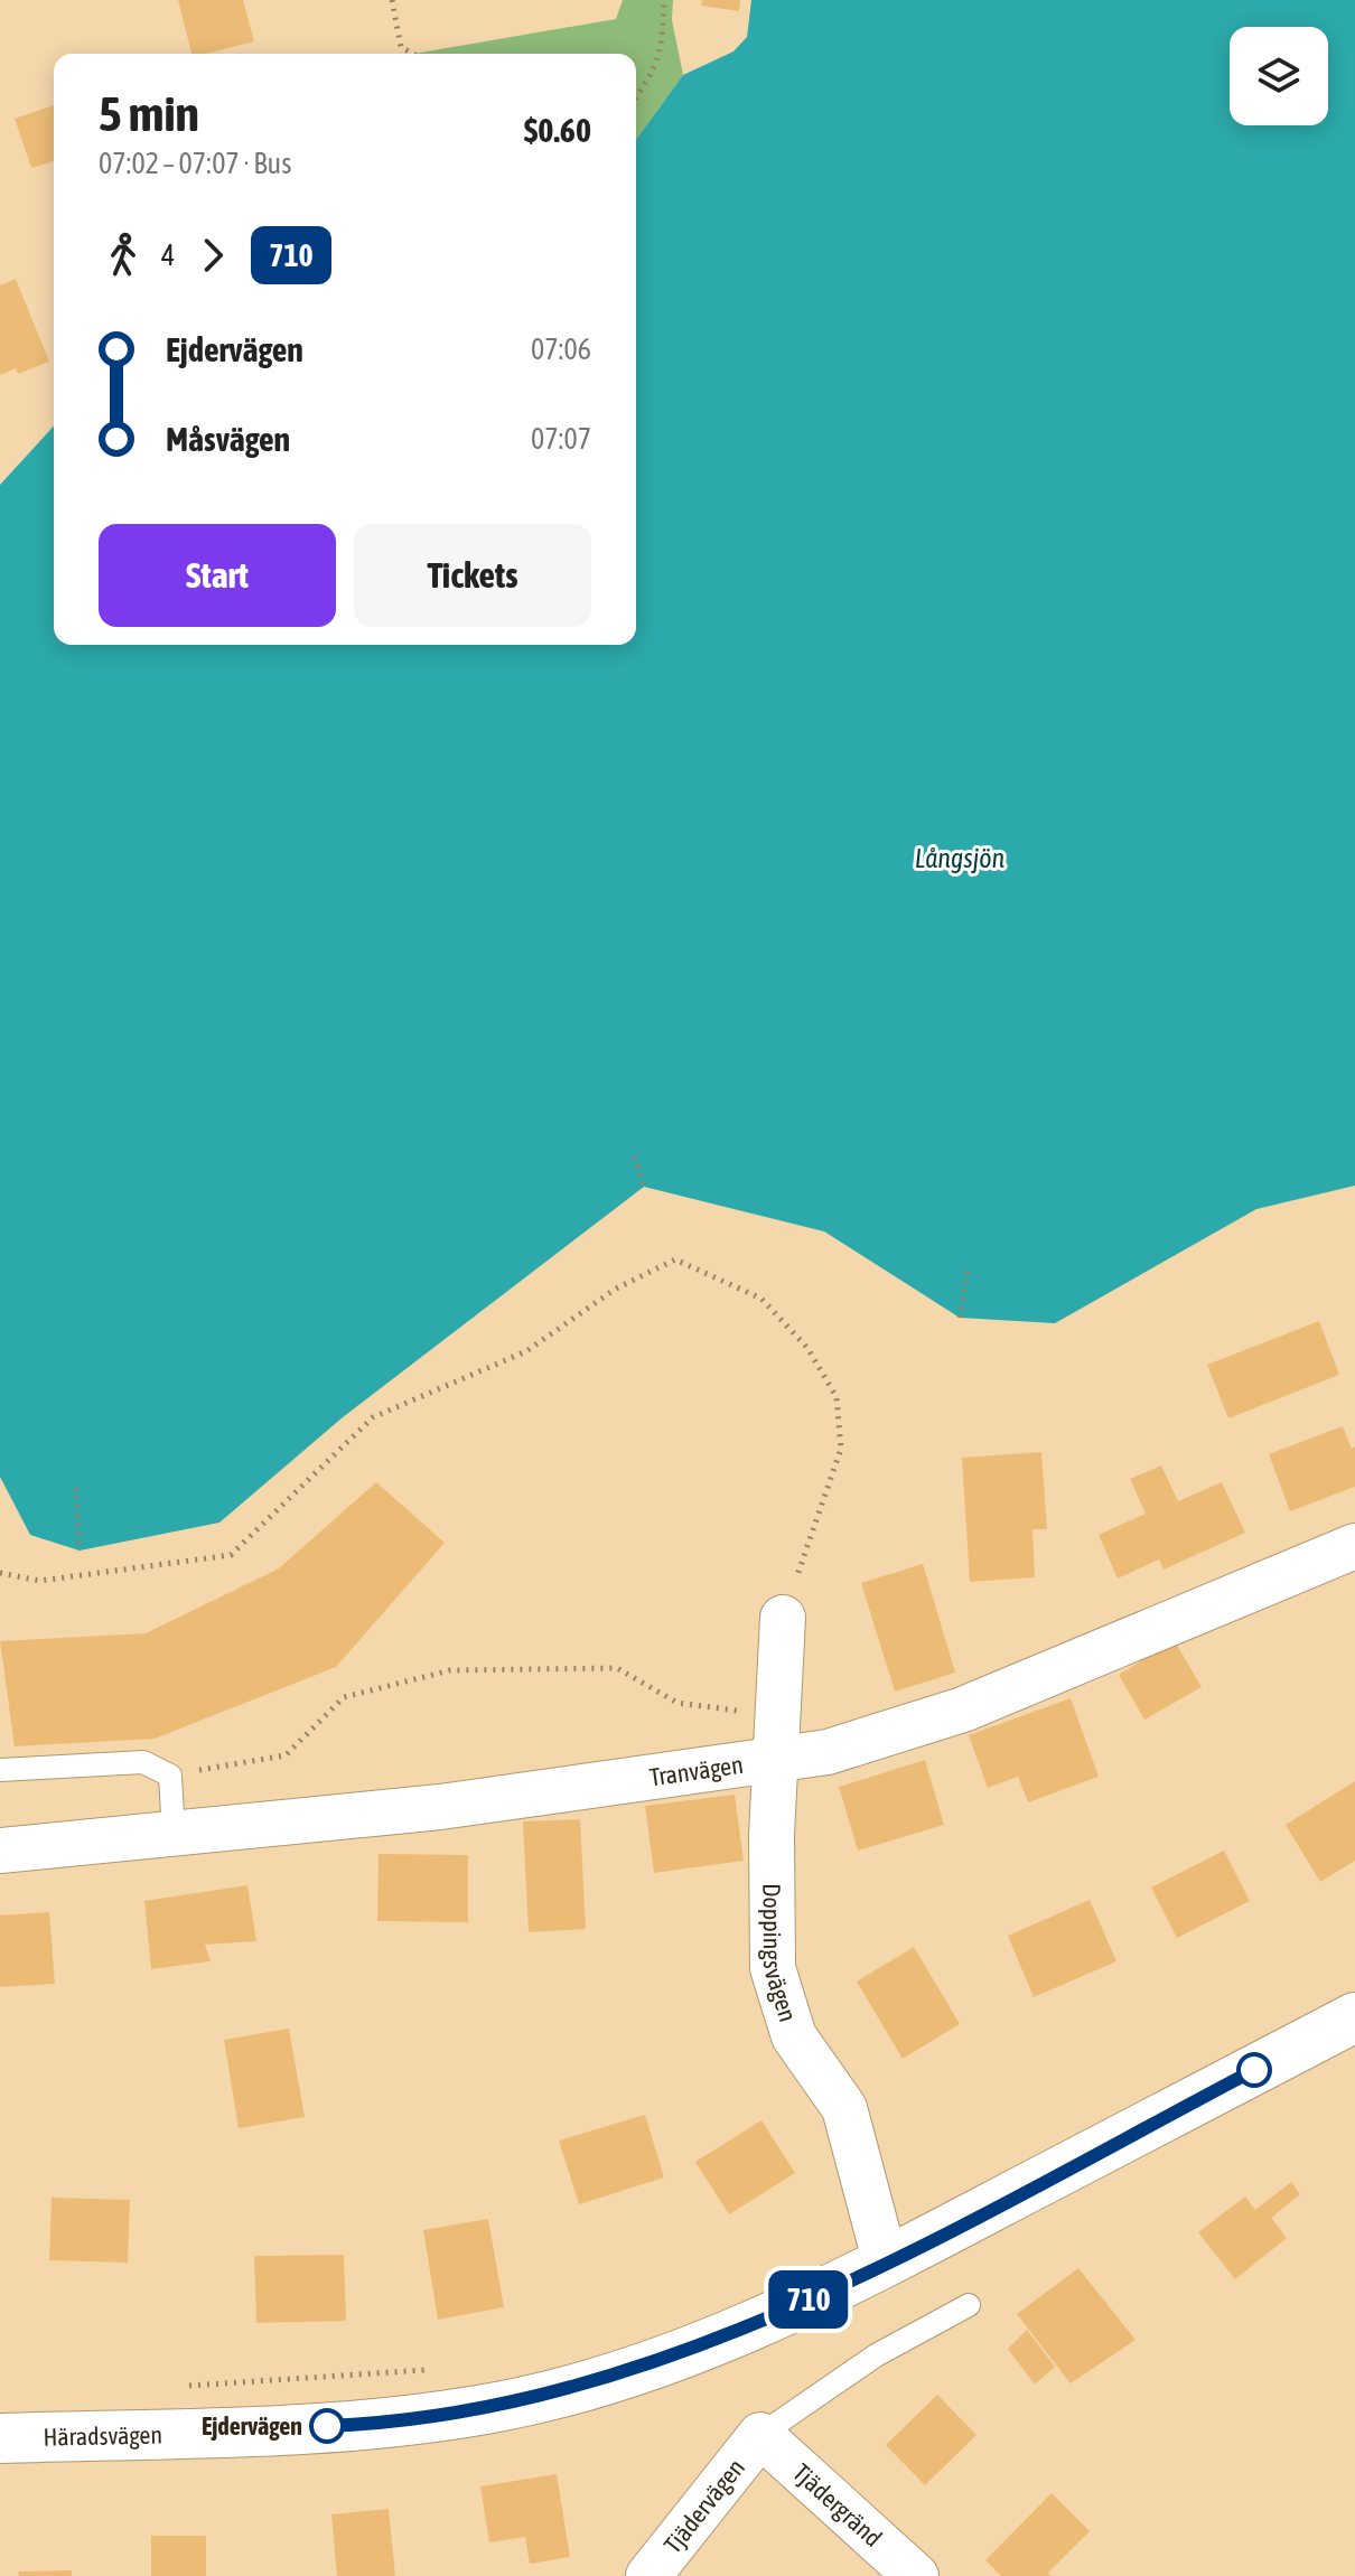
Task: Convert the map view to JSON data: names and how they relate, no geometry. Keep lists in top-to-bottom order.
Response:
{
  "streets": {
    "street": [
      "Tranvägen",
      "Doppingsvägen",
      "Häradsvägen",
      "Tjädervägen",
      "Tjädergränd"
    ]
  },
  "crossings": [
    ["Tranvägen", "Doppingsvägen"],
    ["Doppingsvägen", "Häradsvägen"],
    ["Tjädervägen", "Tjädergränd"]
  ],
  "water": ["Långsjön"],
  "places": ["Ejdervägen"],
  "lines": ["bus line 710"],
  "page": {
    "on_map": "710",
    "heading": ["5 min", "07:02 – 07:07 · Bus", "$0.60"],
    "legs": ["4", "710"],
    "list": [
      {
        "name": "Ejdervägen",
        "value": "07:06"
      },
      {
        "name": "Måsvägen",
        "value": "07:07"
      }
    ],
    "buttons": ["Start", "Tickets"]
  }
}
